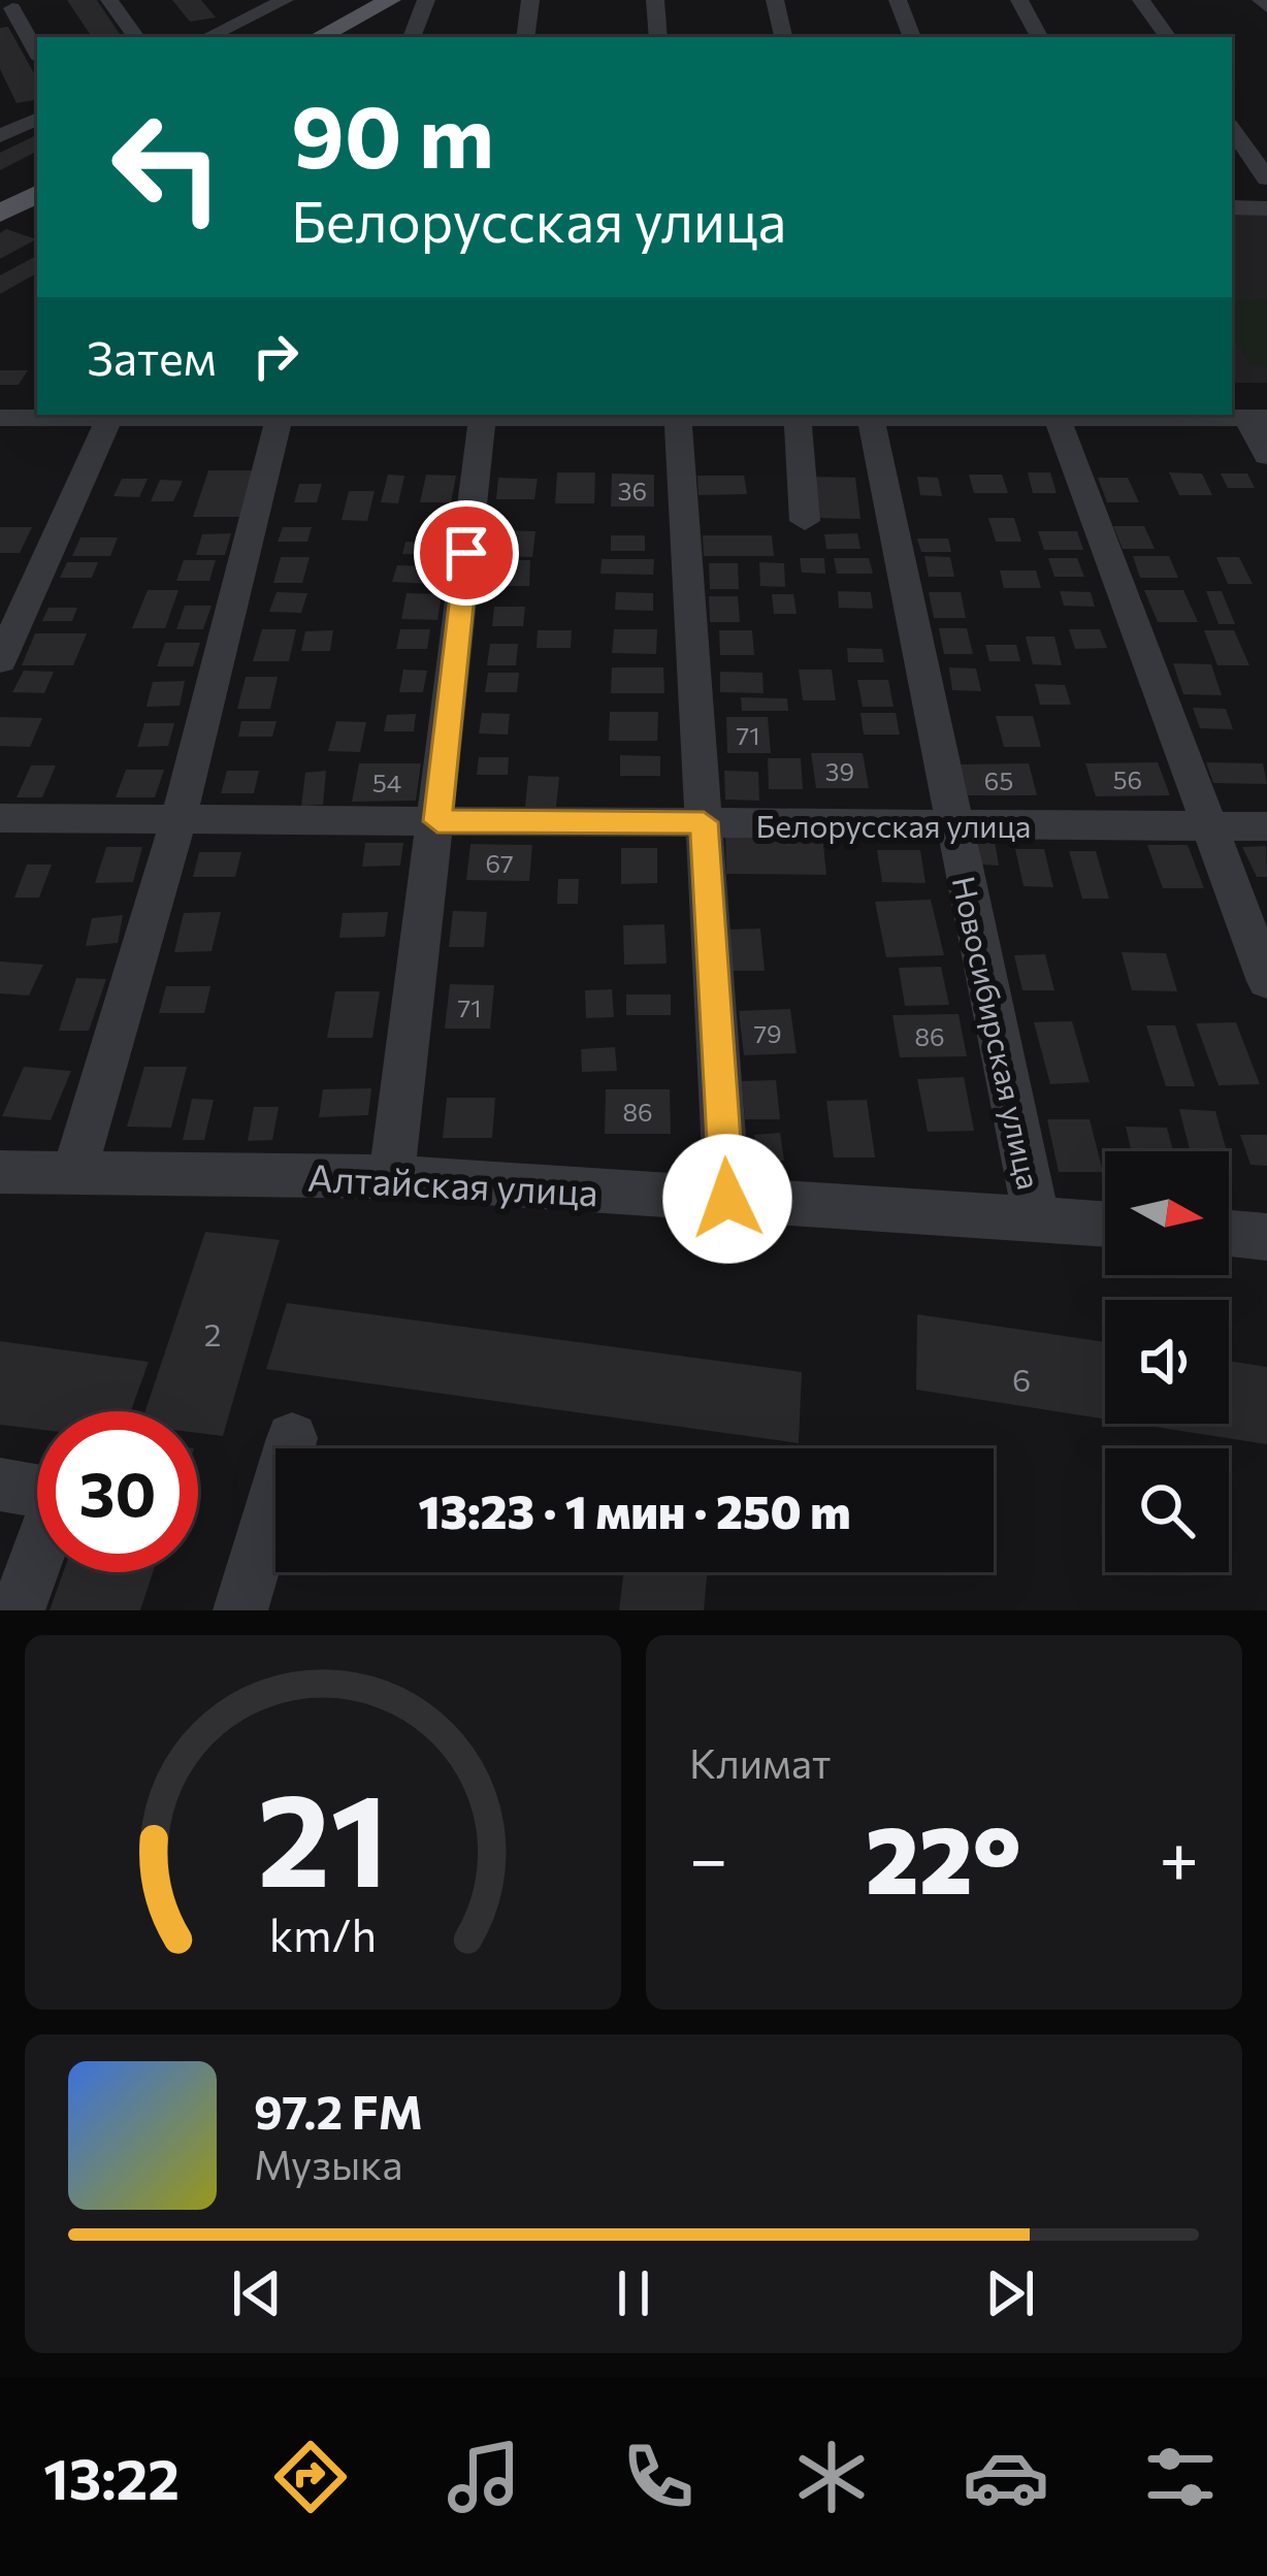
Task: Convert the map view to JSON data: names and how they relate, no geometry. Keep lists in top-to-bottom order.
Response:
{
  "streets": {
    "street": ["Белорусская улица", "Новосибирская улица", "Алтайская улица"]
  },
  "crossings": [
    ["Белорусская улица", "Новосибирская улица"],
    ["Новосибирская улица", "Алтайская улица"]
  ],
  "house_numbers": [
    "36",
    "71",
    "39",
    "56",
    "65",
    "54",
    "67",
    "71",
    "79",
    "86",
    "86",
    "2",
    "6"
  ],
  "north": "right",
  "page": {
    "turn": ["90 m", "Белорусская улица"],
    "then": "Затем",
    "limit": "30",
    "trip": "13:23 · 1 мин · 250 m",
    "tile": "Климат",
    "heat": ["−", "22°", "+"],
    "song": ["97.2 FM", "Музыка"],
    "tabs": "13:22",
    "gauge": ["21", "km/h"]
  }
}
